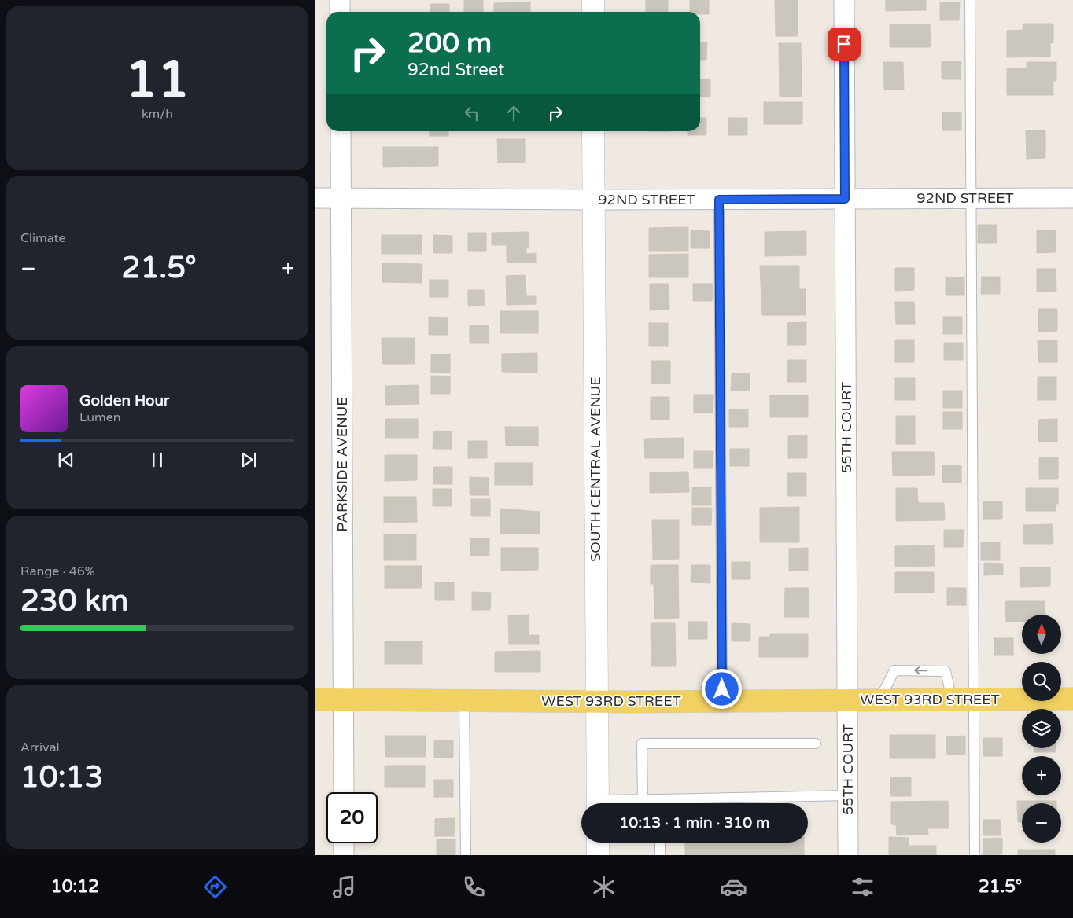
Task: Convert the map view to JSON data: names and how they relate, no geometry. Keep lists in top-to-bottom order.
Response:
{
  "streets": {
    "main road": ["WEST 93RD STREET"],
    "street": [
      "92ND STREET",
      "55TH COURT",
      "PARKSIDE AVENUE",
      "SOUTH CENTRAL AVENUE"
    ]
  },
  "crossings": [
    ["92ND STREET", "55TH COURT"],
    ["92ND STREET", "PARKSIDE AVENUE"],
    ["92ND STREET", "SOUTH CENTRAL AVENUE"],
    ["55TH COURT", "WEST 93RD STREET"],
    ["PARKSIDE AVENUE", "WEST 93RD STREET"],
    ["SOUTH CENTRAL AVENUE", "WEST 93RD STREET"]
  ],
  "north": "top",
  "page": {
    "tile": [
      ["11", "km/h"],
      "Climate",
      ["Range · 46%", "230 km"],
      ["Arrival", "10:13"]
    ],
    "turn": ["200 m", "92nd Street"],
    "heat": ["−", "21.5°", "+"],
    "song": ["Golden Hour", "Lumen"],
    "map_buttons": ["+", "−"],
    "limit": "20",
    "trip": "10:13 · 1 min · 310 m",
    "tabs": ["10:12", "21.5°"]
  }
}
